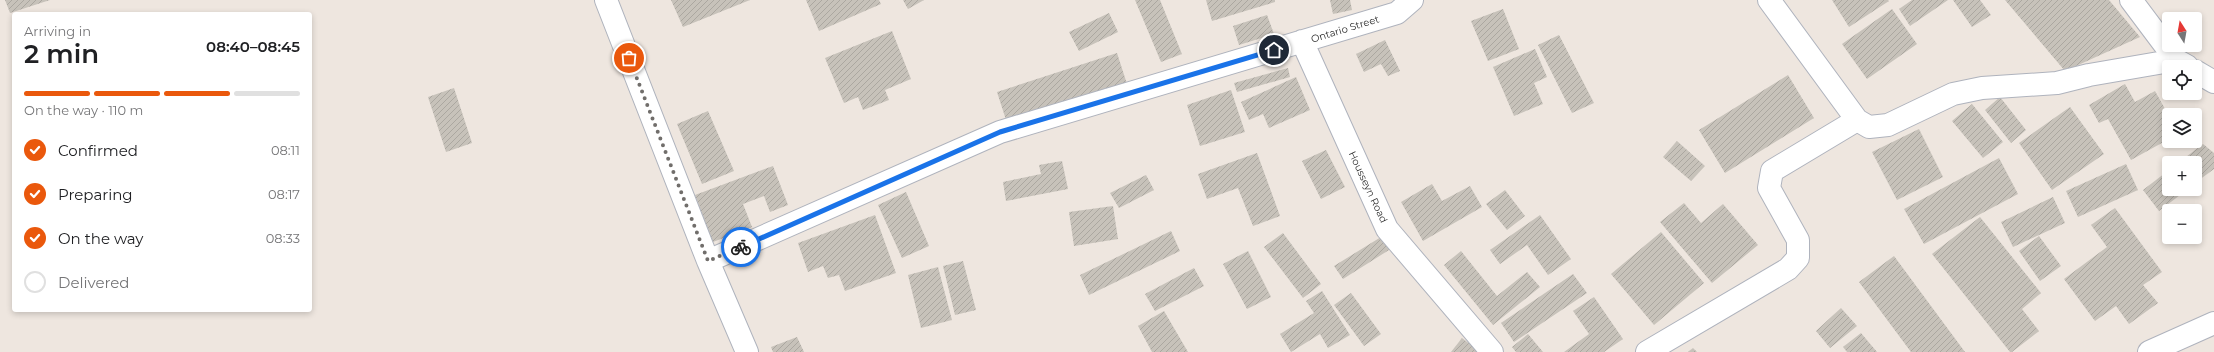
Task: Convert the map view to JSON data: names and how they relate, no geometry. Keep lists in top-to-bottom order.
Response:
{
  "streets": {
    "street": ["Ontario Street", "Housseyn Road"]
  },
  "crossings": [
    ["Ontario Street", "Housseyn Road"]
  ],
  "north": "top",
  "page": {
    "map_buttons": ["+", "−"],
    "heading": ["2 min", "Arriving in", "08:40–08:45"],
    "bar": "On the way · 110 m",
    "list": [
      ["Confirmed", "08:11"],
      ["Preparing", "08:17"],
      ["On the way", "08:33"],
      "Delivered"
    ]
  }
}
